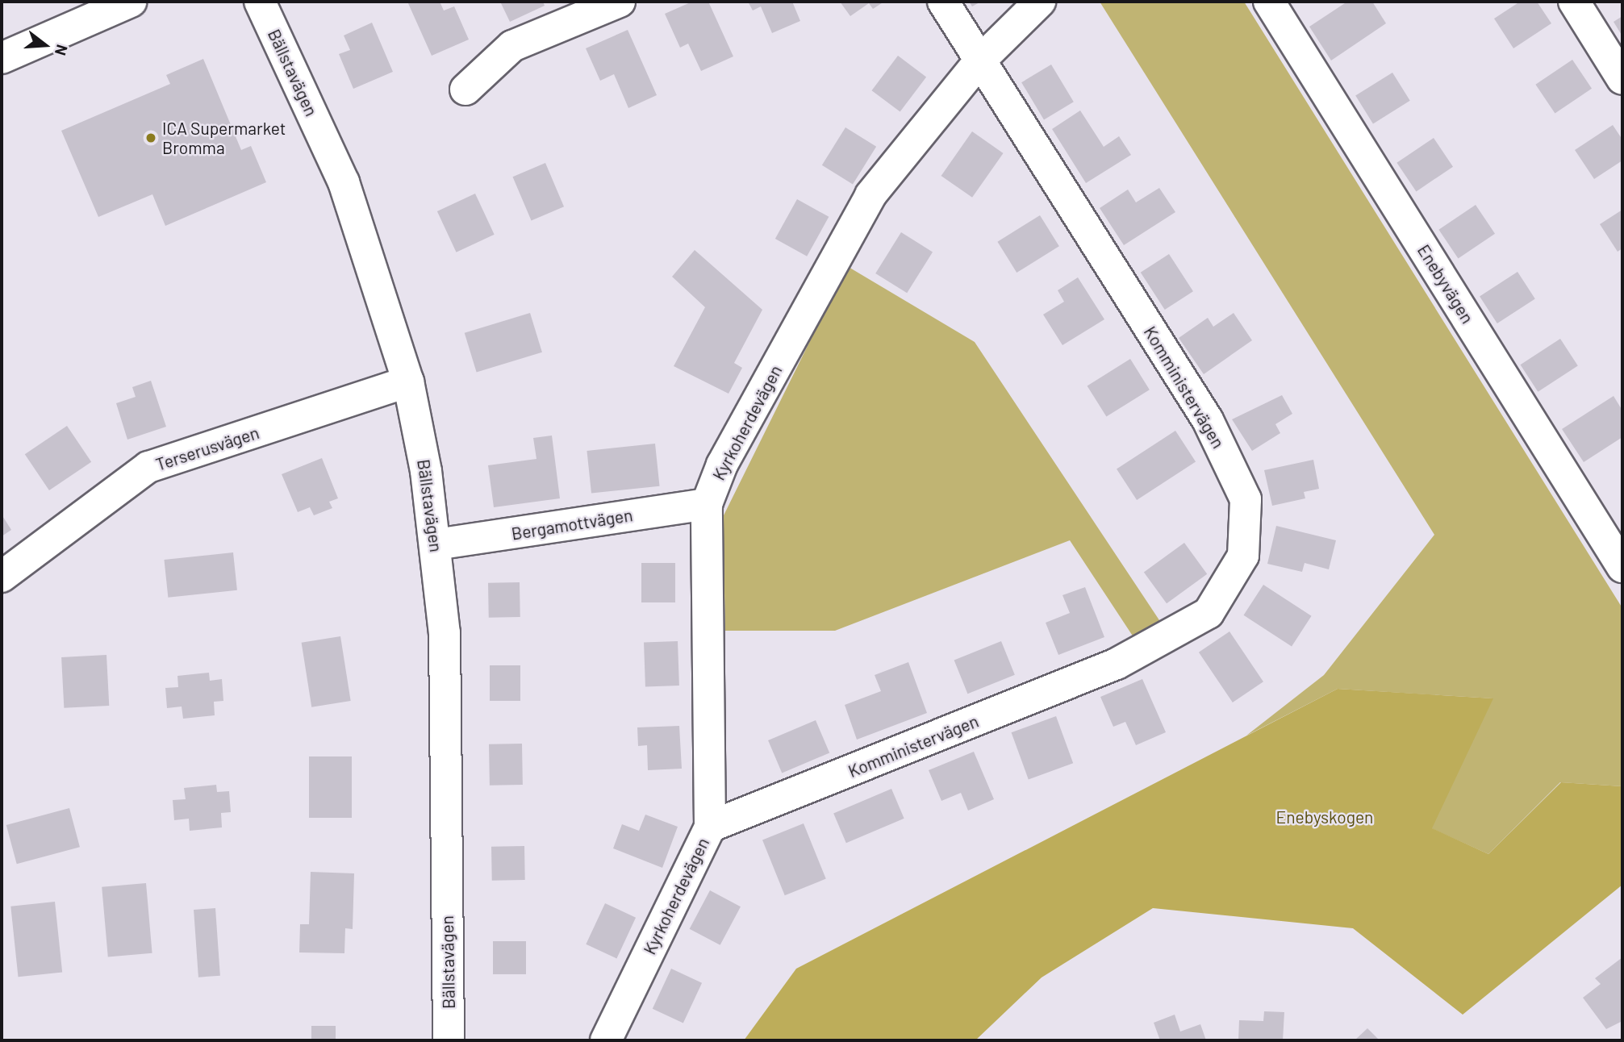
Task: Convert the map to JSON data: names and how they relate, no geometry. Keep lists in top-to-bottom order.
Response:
{
  "streets": {
    "street": [
      "Bällstavägen",
      "Enebyvägen",
      "Komministervägen",
      "Kyrkoherdevägen",
      "Terserusvägen",
      "Bergamottvägen"
    ]
  },
  "crossings": [
    ["Bällstavägen", "Terserusvägen"],
    ["Bällstavägen", "Bergamottvägen"],
    ["Komministervägen", "Kyrkoherdevägen"],
    ["Kyrkoherdevägen", "Bergamottvägen"]
  ],
  "parks": ["Enebyskogen"],
  "places": ["ICA Supermarket Bromma"],
  "north": "right"
}
